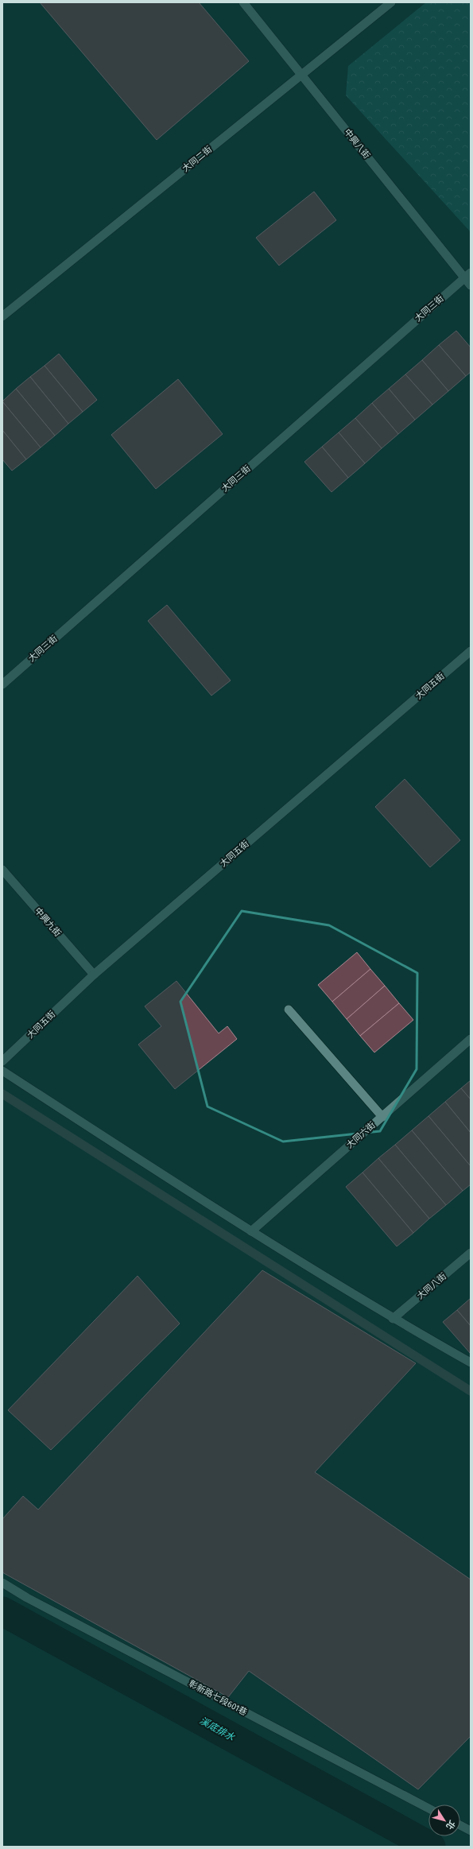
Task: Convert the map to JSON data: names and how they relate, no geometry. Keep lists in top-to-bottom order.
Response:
{
  "streets": {
    "street": [
      "中興八街",
      "大同二街",
      "大同三街",
      "大同五街",
      "中興九街",
      "大同六街",
      "大同八街",
      "彰新路七段601巷"
    ]
  },
  "crossings": [
    ["中興八街", "大同二街"],
    ["中興八街", "大同三街"],
    ["大同五街", "中興九街"]
  ],
  "water": ["溪底排水"],
  "north": "bottom right"
}
